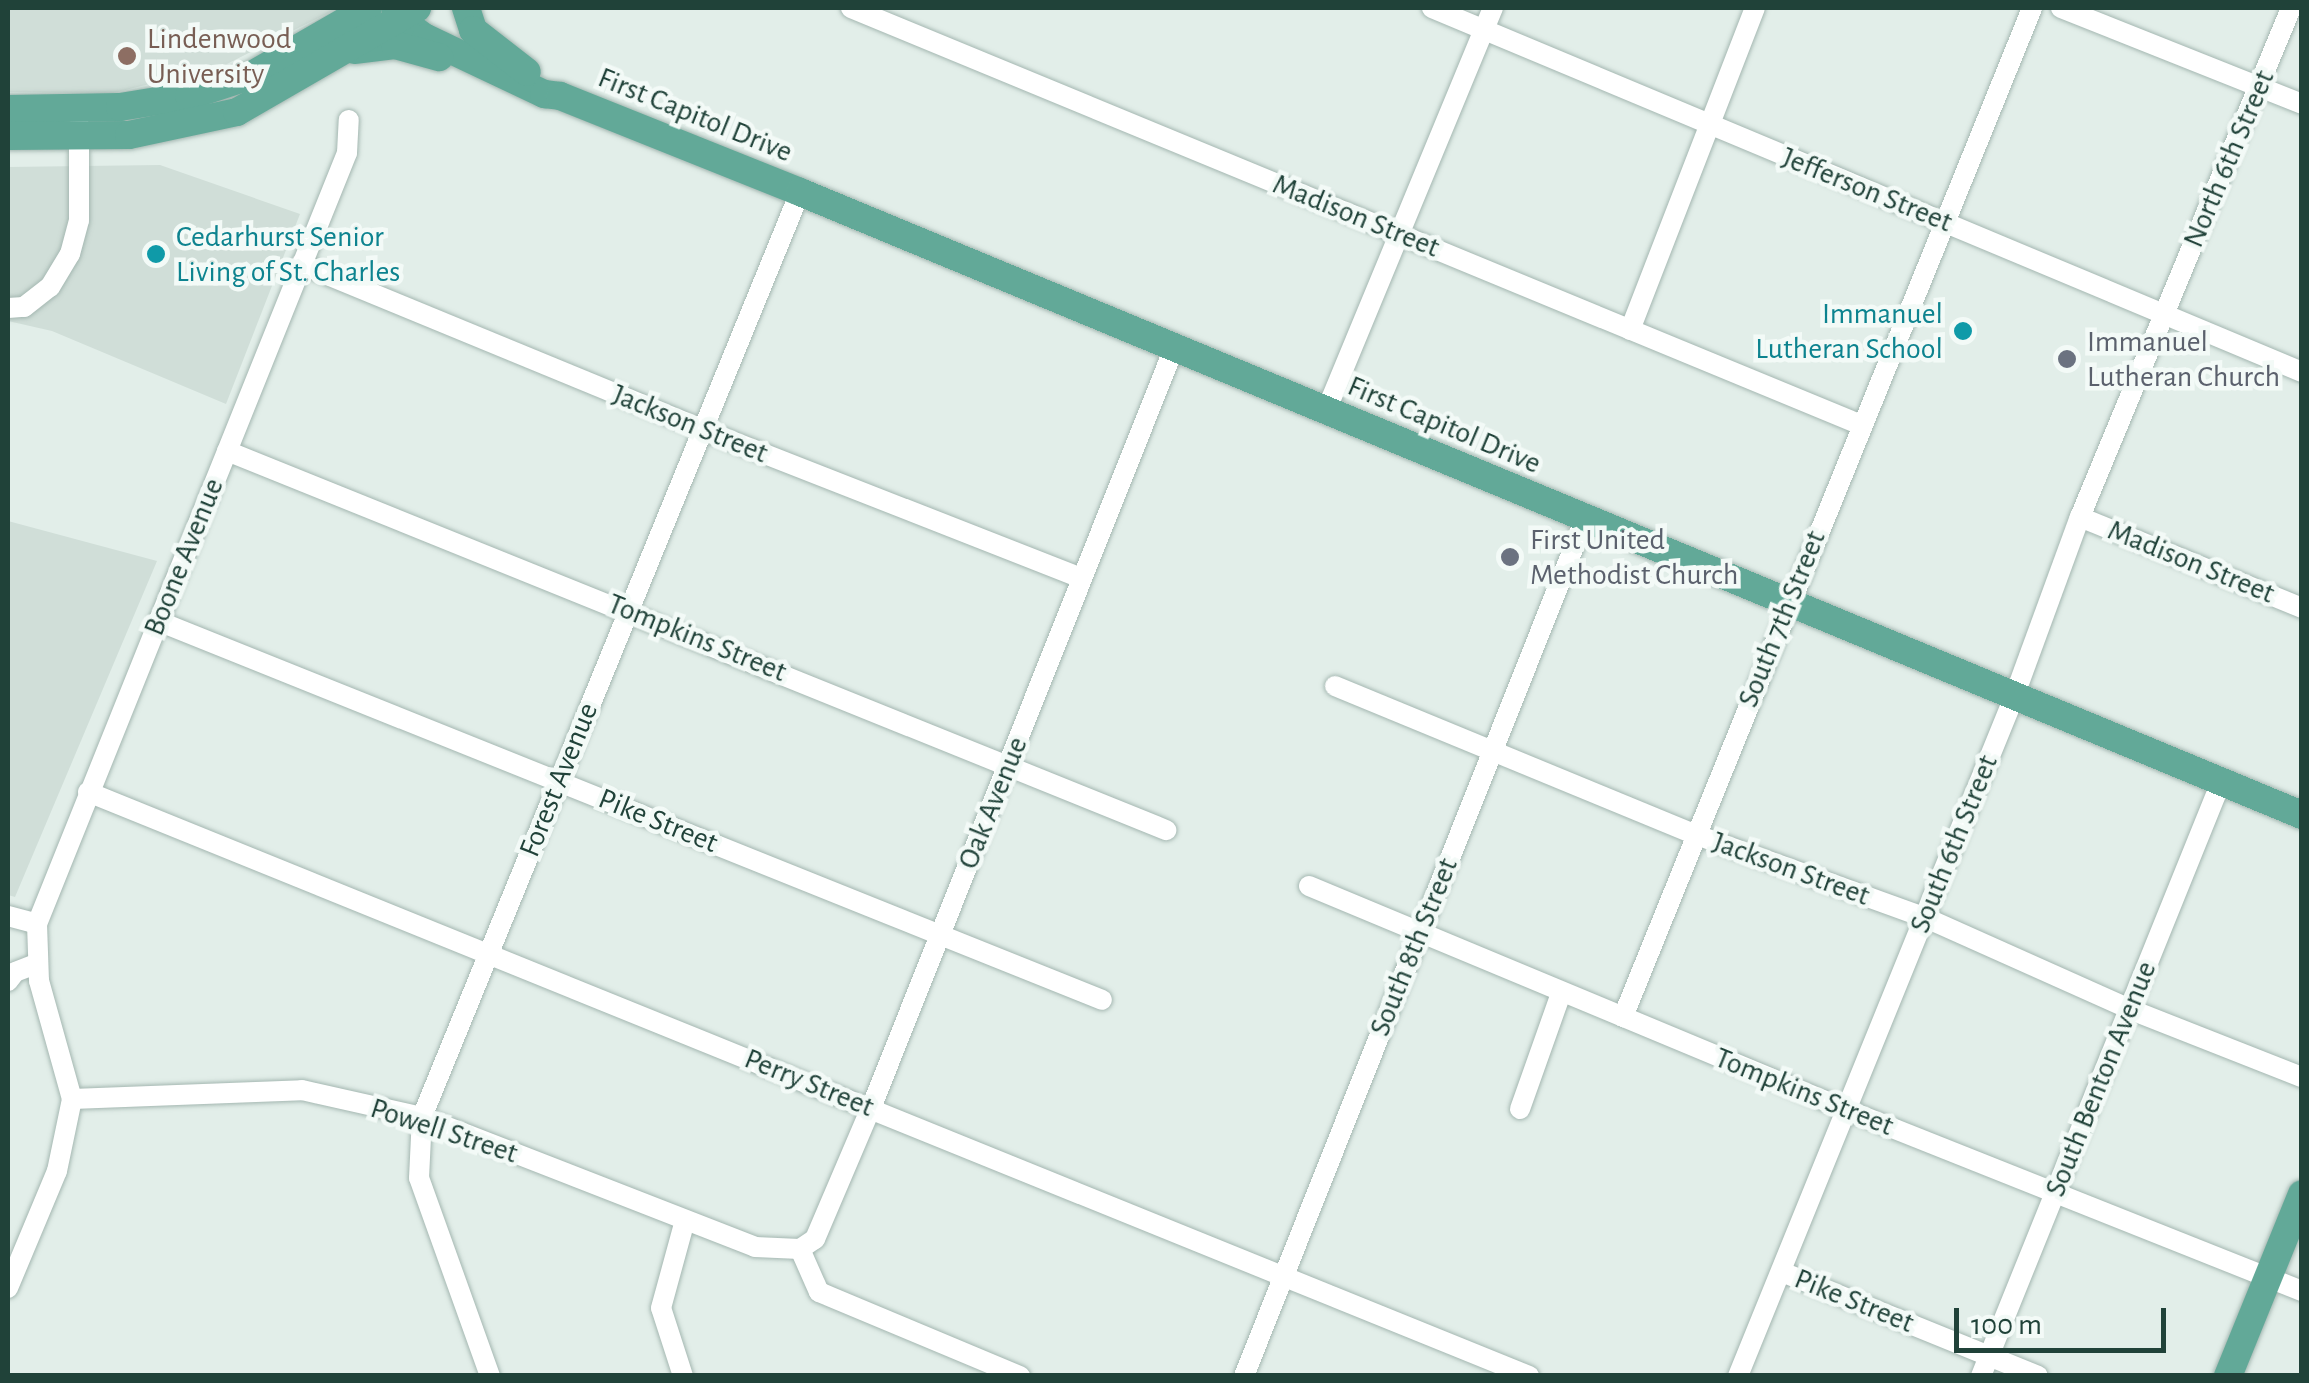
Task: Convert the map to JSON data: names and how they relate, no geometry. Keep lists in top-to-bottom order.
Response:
{
  "streets": {
    "main road": ["First Capitol Drive"],
    "street": [
      "North 6th Street",
      "Jefferson Street",
      "Madison Street",
      "Jackson Street",
      "Boone Avenue",
      "South 7th Street",
      "Tompkins Street",
      "Forest Avenue",
      "Oak Avenue",
      "Pike Street",
      "South 6th Street",
      "South 8th Street",
      "South Benton Avenue",
      "Perry Street",
      "Powell Street"
    ]
  },
  "crossings": [
    ["First Capitol Drive", "South 7th Street"],
    ["First Capitol Drive", "Forest Avenue"],
    ["First Capitol Drive", "Oak Avenue"],
    ["First Capitol Drive", "South 6th Street"],
    ["First Capitol Drive", "South 8th Street"],
    ["First Capitol Drive", "South Benton Avenue"],
    ["North 6th Street", "Jefferson Street"],
    ["North 6th Street", "South 6th Street"],
    ["Jefferson Street", "South 7th Street"],
    ["Jefferson Street", "South 6th Street"],
    ["Madison Street", "South 7th Street"],
    ["Madison Street", "South 6th Street"],
    ["Jackson Street", "Boone Avenue"],
    ["Jackson Street", "South 7th Street"],
    ["Jackson Street", "Forest Avenue"],
    ["Jackson Street", "Oak Avenue"],
    ["Jackson Street", "South 6th Street"],
    ["Jackson Street", "South 8th Street"],
    ["Jackson Street", "South Benton Avenue"],
    ["Boone Avenue", "Tompkins Street"],
    ["Boone Avenue", "Pike Street"],
    ["Boone Avenue", "Perry Street"],
    ["Boone Avenue", "Powell Street"],
    ["South 7th Street", "Tompkins Street"],
    ["Tompkins Street", "Forest Avenue"],
    ["Tompkins Street", "Oak Avenue"],
    ["Tompkins Street", "South 6th Street"],
    ["Tompkins Street", "South 8th Street"],
    ["Tompkins Street", "South Benton Avenue"],
    ["Forest Avenue", "Pike Street"],
    ["Forest Avenue", "Perry Street"],
    ["Forest Avenue", "Powell Street"],
    ["Oak Avenue", "Pike Street"],
    ["Oak Avenue", "Perry Street"],
    ["Oak Avenue", "Powell Street"],
    ["Pike Street", "South 6th Street"],
    ["Pike Street", "South Benton Avenue"],
    ["South 8th Street", "Perry Street"]
  ],
  "places": [
    "Lindenwood University",
    "Cedarhurst Senior Living of St. Charles",
    "Immanuel Lutheran School",
    "Immanuel Lutheran Church",
    "First United Methodist Church"
  ],
  "scale_bar": "100 m"
}
